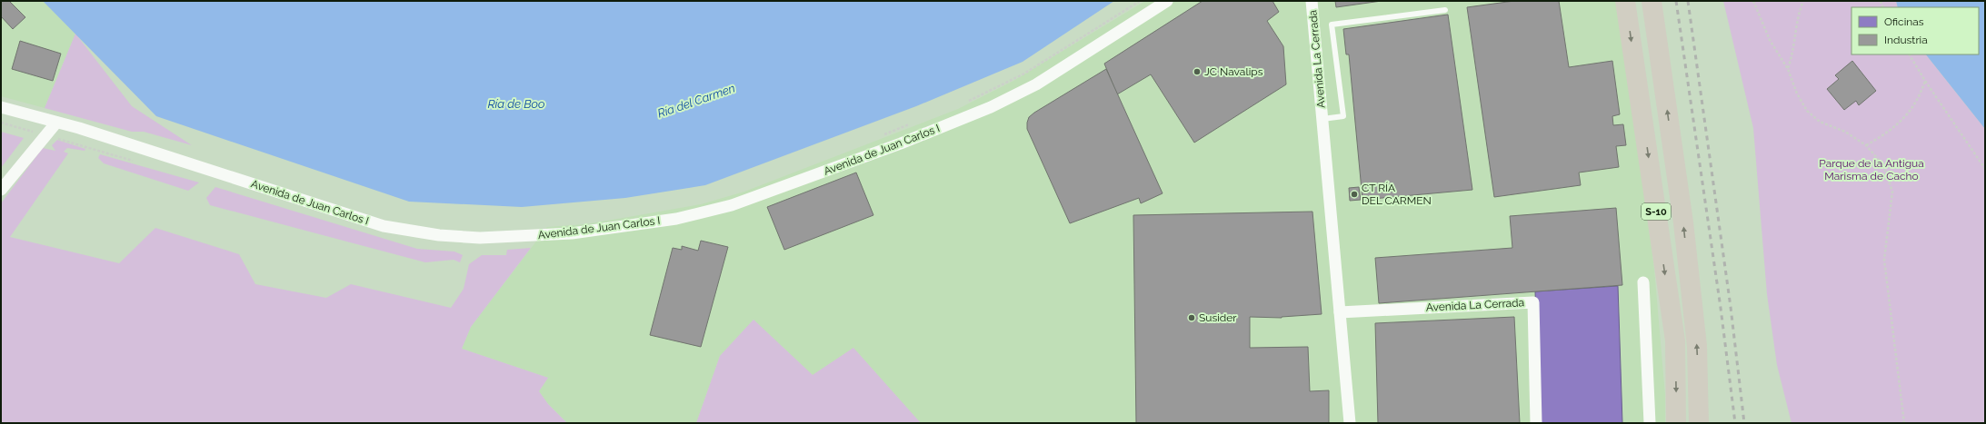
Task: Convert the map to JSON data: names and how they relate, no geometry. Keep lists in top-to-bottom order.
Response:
{
  "streets": {
    "highway": ["S-10"],
    "street": ["Avenida La Cerrada", "Avenida de Juan Carlos I"]
  },
  "water": ["Ría del Carmen", "Ría de Boo"],
  "parks": ["Parque de la Antigua Marisma de Cacho"],
  "places": ["JC Navalips", "CT RÍA DEL CARMEN", "Susider"],
  "legend": ["Oficinas", "Industria"]
}
